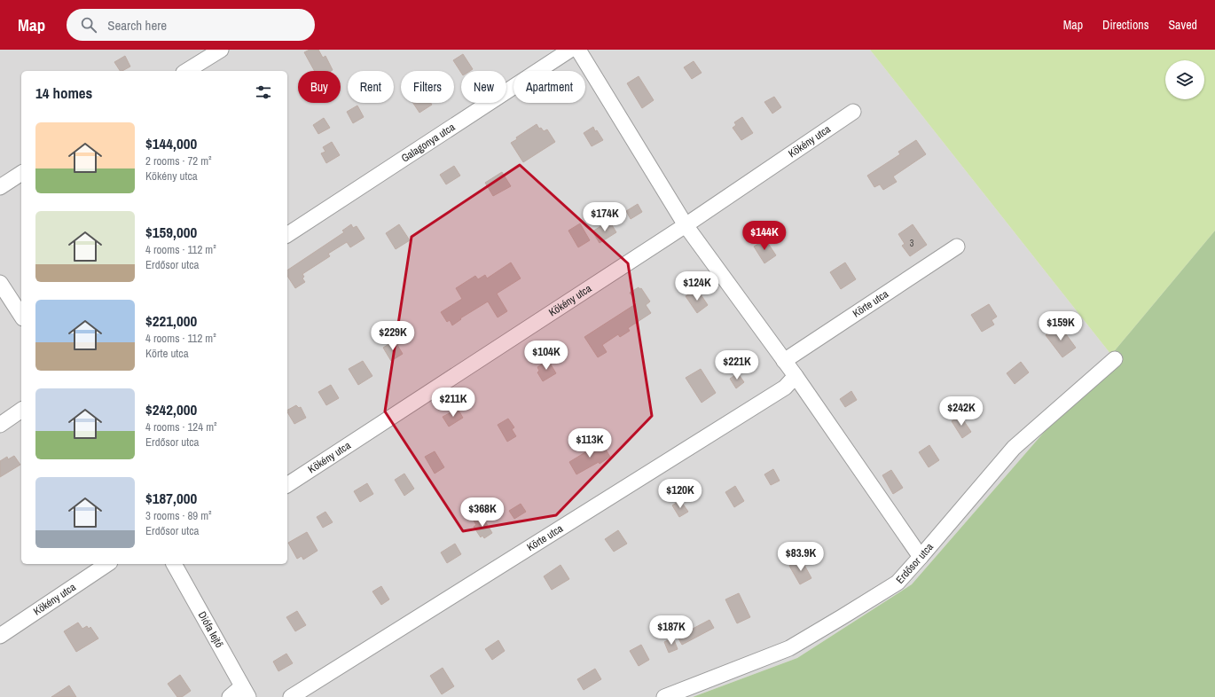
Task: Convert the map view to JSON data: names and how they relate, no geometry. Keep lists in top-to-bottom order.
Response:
{
  "streets": {
    "street": [
      "Kökény utca",
      "Galagonya utca",
      "Körte utca",
      "Erdősor utca",
      "Diófa lejtő"
    ]
  },
  "house_numbers": ["3"],
  "page": {
    "header": "Map",
    "search": "Search here",
    "nav": ["Map", "Directions", "Saved"],
    "chip": [
      "Buy",
      "Rent",
      "Filters",
      "New",
      "Apartment"
    ],
    "heading": "14 homes",
    "list": [
      {
        "name": "$144,000",
        "note": "2 rooms · 72 m² · Kökény utca"
      },
      {
        "name": "$159,000",
        "note": "4 rooms · 112 m² · Erdősor utca"
      },
      {
        "name": "$221,000",
        "note": "4 rooms · 112 m² · Körte utca"
      },
      {
        "name": "$242,000",
        "note": "4 rooms · 124 m² · Erdősor utca"
      },
      {
        "name": "$187,000",
        "note": "3 rooms · 89 m² · Erdősor utca"
      }
    ],
    "price": [
      "$174K",
      "$144K",
      "$124K",
      "$159K",
      "$229K",
      "$104K",
      "$221K",
      "$211K",
      "$242K",
      "$113K",
      "$120K",
      "$368K",
      "$83.9K",
      "$187K"
    ]
  }
}
